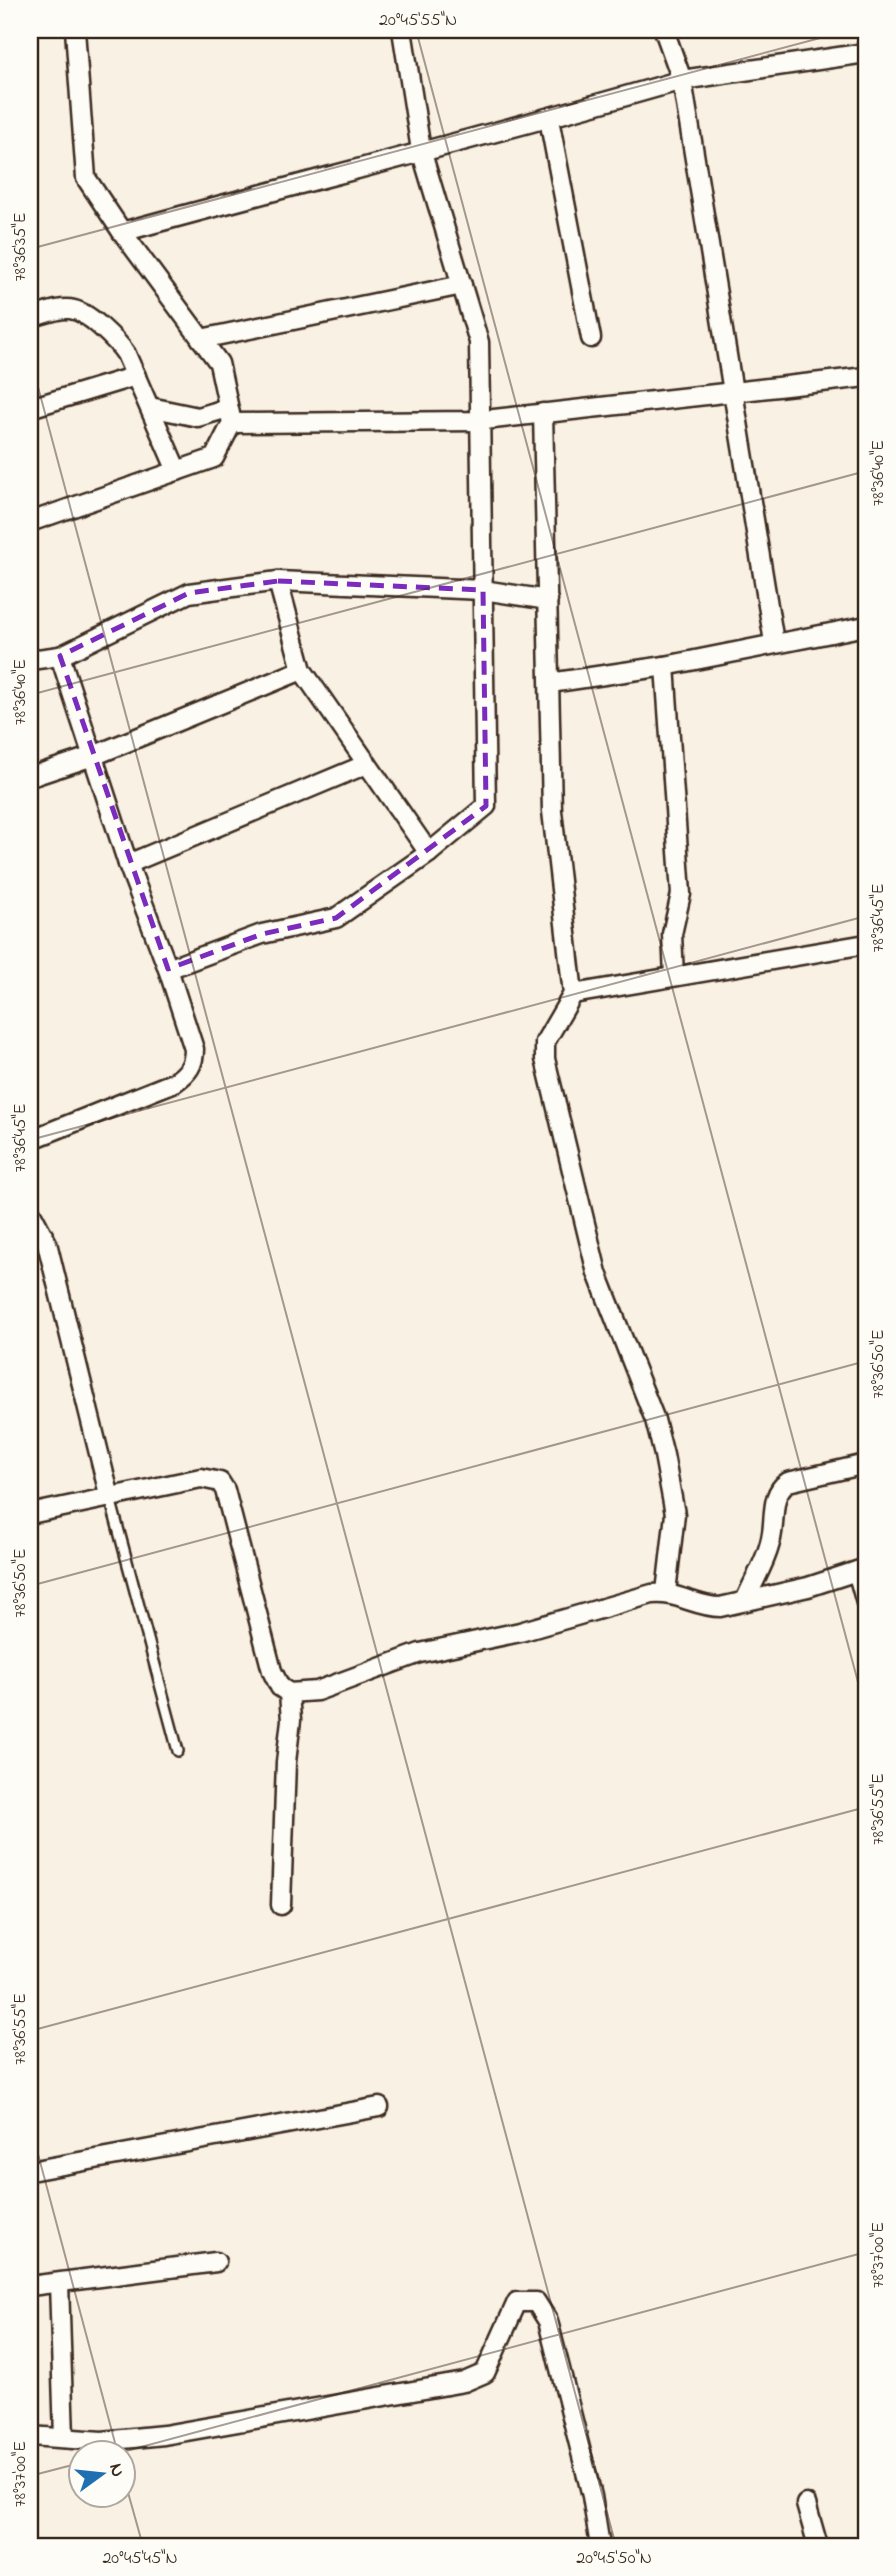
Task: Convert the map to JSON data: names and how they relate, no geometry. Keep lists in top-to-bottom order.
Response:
{
  "north": "right",
  "coordinates": [
    "20°45'55\"N",
    "78°36'35\"E",
    "78°36'40\"E",
    "78°36'45\"E",
    "78°36'50\"E",
    "78°36'55\"E",
    "78°37'00\"E",
    "20°45'45\"N",
    "20°45'50\"N"
  ]
}
